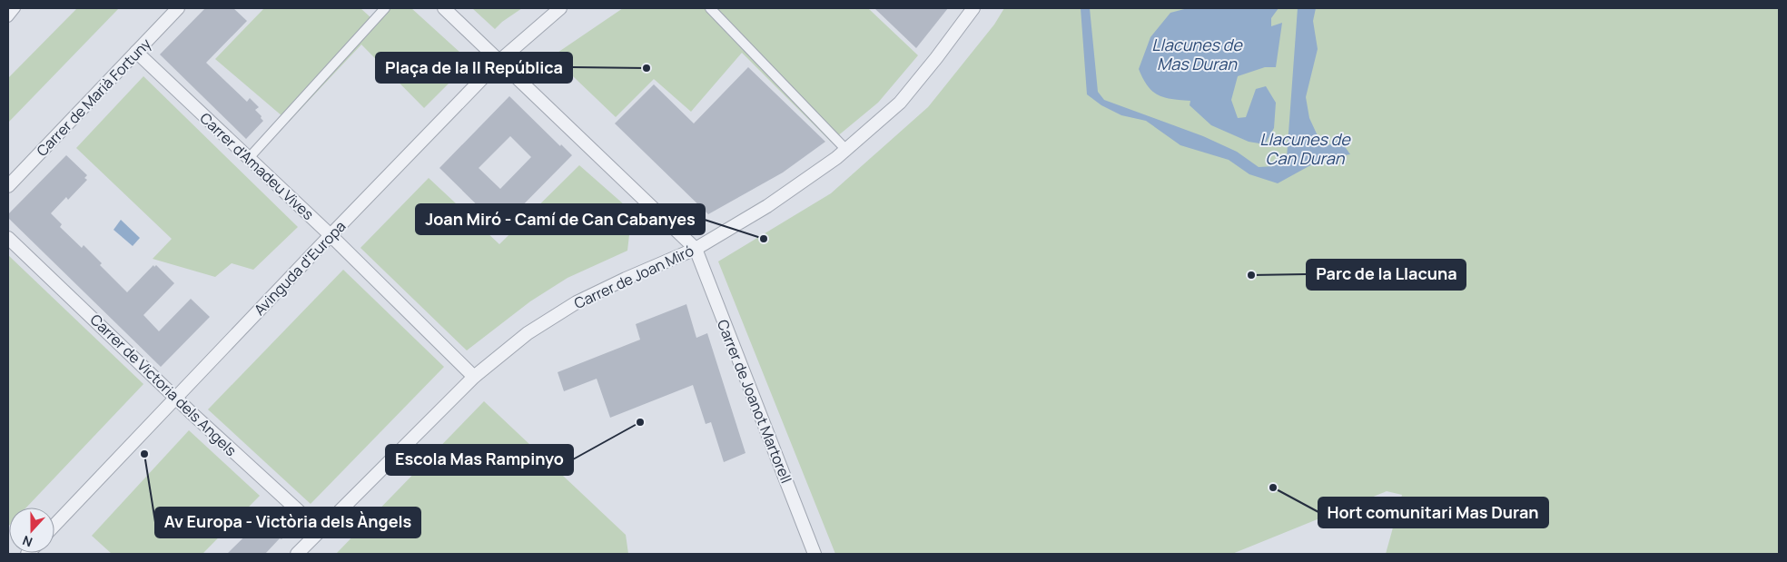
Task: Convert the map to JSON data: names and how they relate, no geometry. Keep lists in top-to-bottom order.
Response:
{
  "streets": {
    "street": [
      "Carrer de Marià Fortuny",
      "Carrer d'Amadeu Vives",
      "Avinguda d'Europa",
      "Carrer de Joan Miró",
      "Carrer de Victoria dels Angels",
      "Carrer de Joanot Martorell"
    ]
  },
  "crossings": [
    ["Carrer de Marià Fortuny", "Carrer d'Amadeu Vives"],
    ["Carrer d'Amadeu Vives", "Avinguda d'Europa"],
    ["Carrer d'Amadeu Vives", "Carrer de Joan Miró"],
    ["Avinguda d'Europa", "Carrer de Victoria dels Angels"],
    ["Carrer de Joan Miró", "Carrer de Victoria dels Angels"],
    ["Carrer de Joan Miró", "Carrer de Joanot Martorell"]
  ],
  "water": ["Llacunes de Mas Duran", "Llacunes de Can Duran"],
  "places": [
    "Plaça de la II República",
    "Joan Miró - Camí de Can Cabanyes",
    "Parc de la Llacuna",
    "Escola Mas Rampinyo",
    "Av Europa - Victòria dels Àngels",
    "Hort comunitari Mas Duran"
  ],
  "north": "bottom"
}
